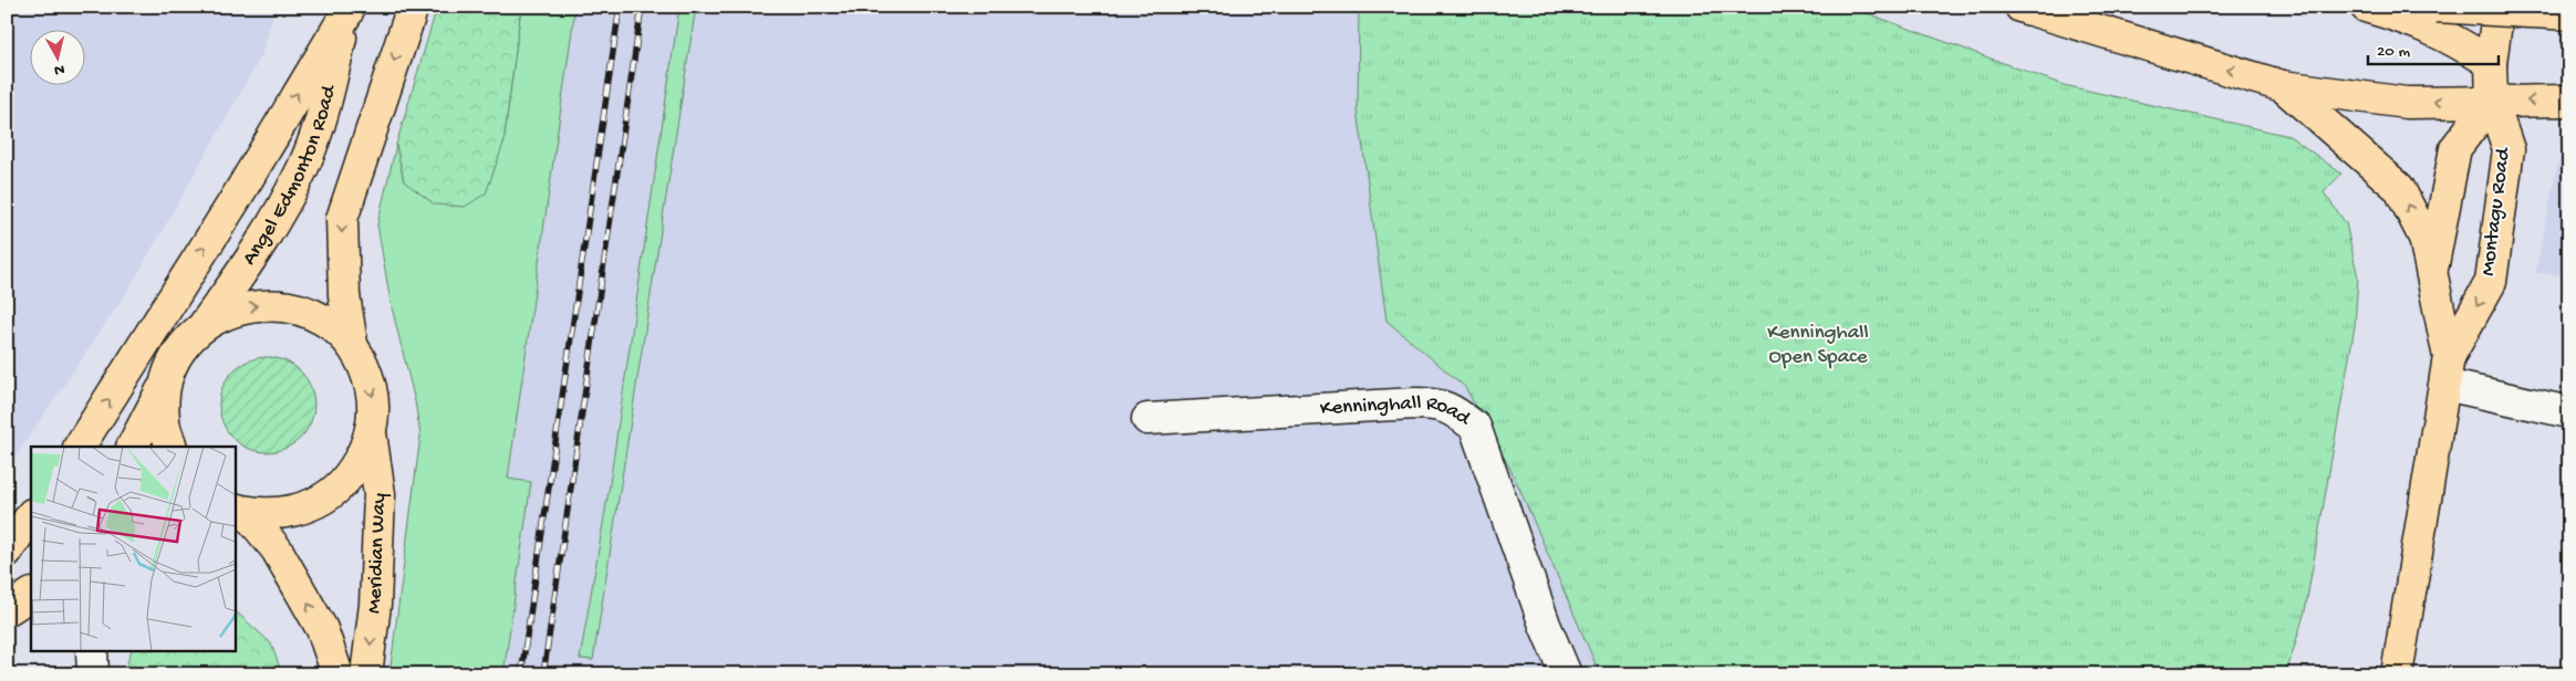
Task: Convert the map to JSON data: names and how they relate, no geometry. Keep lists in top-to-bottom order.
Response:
{
  "streets": {
    "main road": ["Angel Edmonton Road", "Montagu Road", "Meridian Way"],
    "street": ["Kenninghall Road"]
  },
  "one_way": ["Meridian Way"],
  "parks": ["Kenninghall Open Space"],
  "scale_bar": "20 m",
  "north": "bottom"
}
